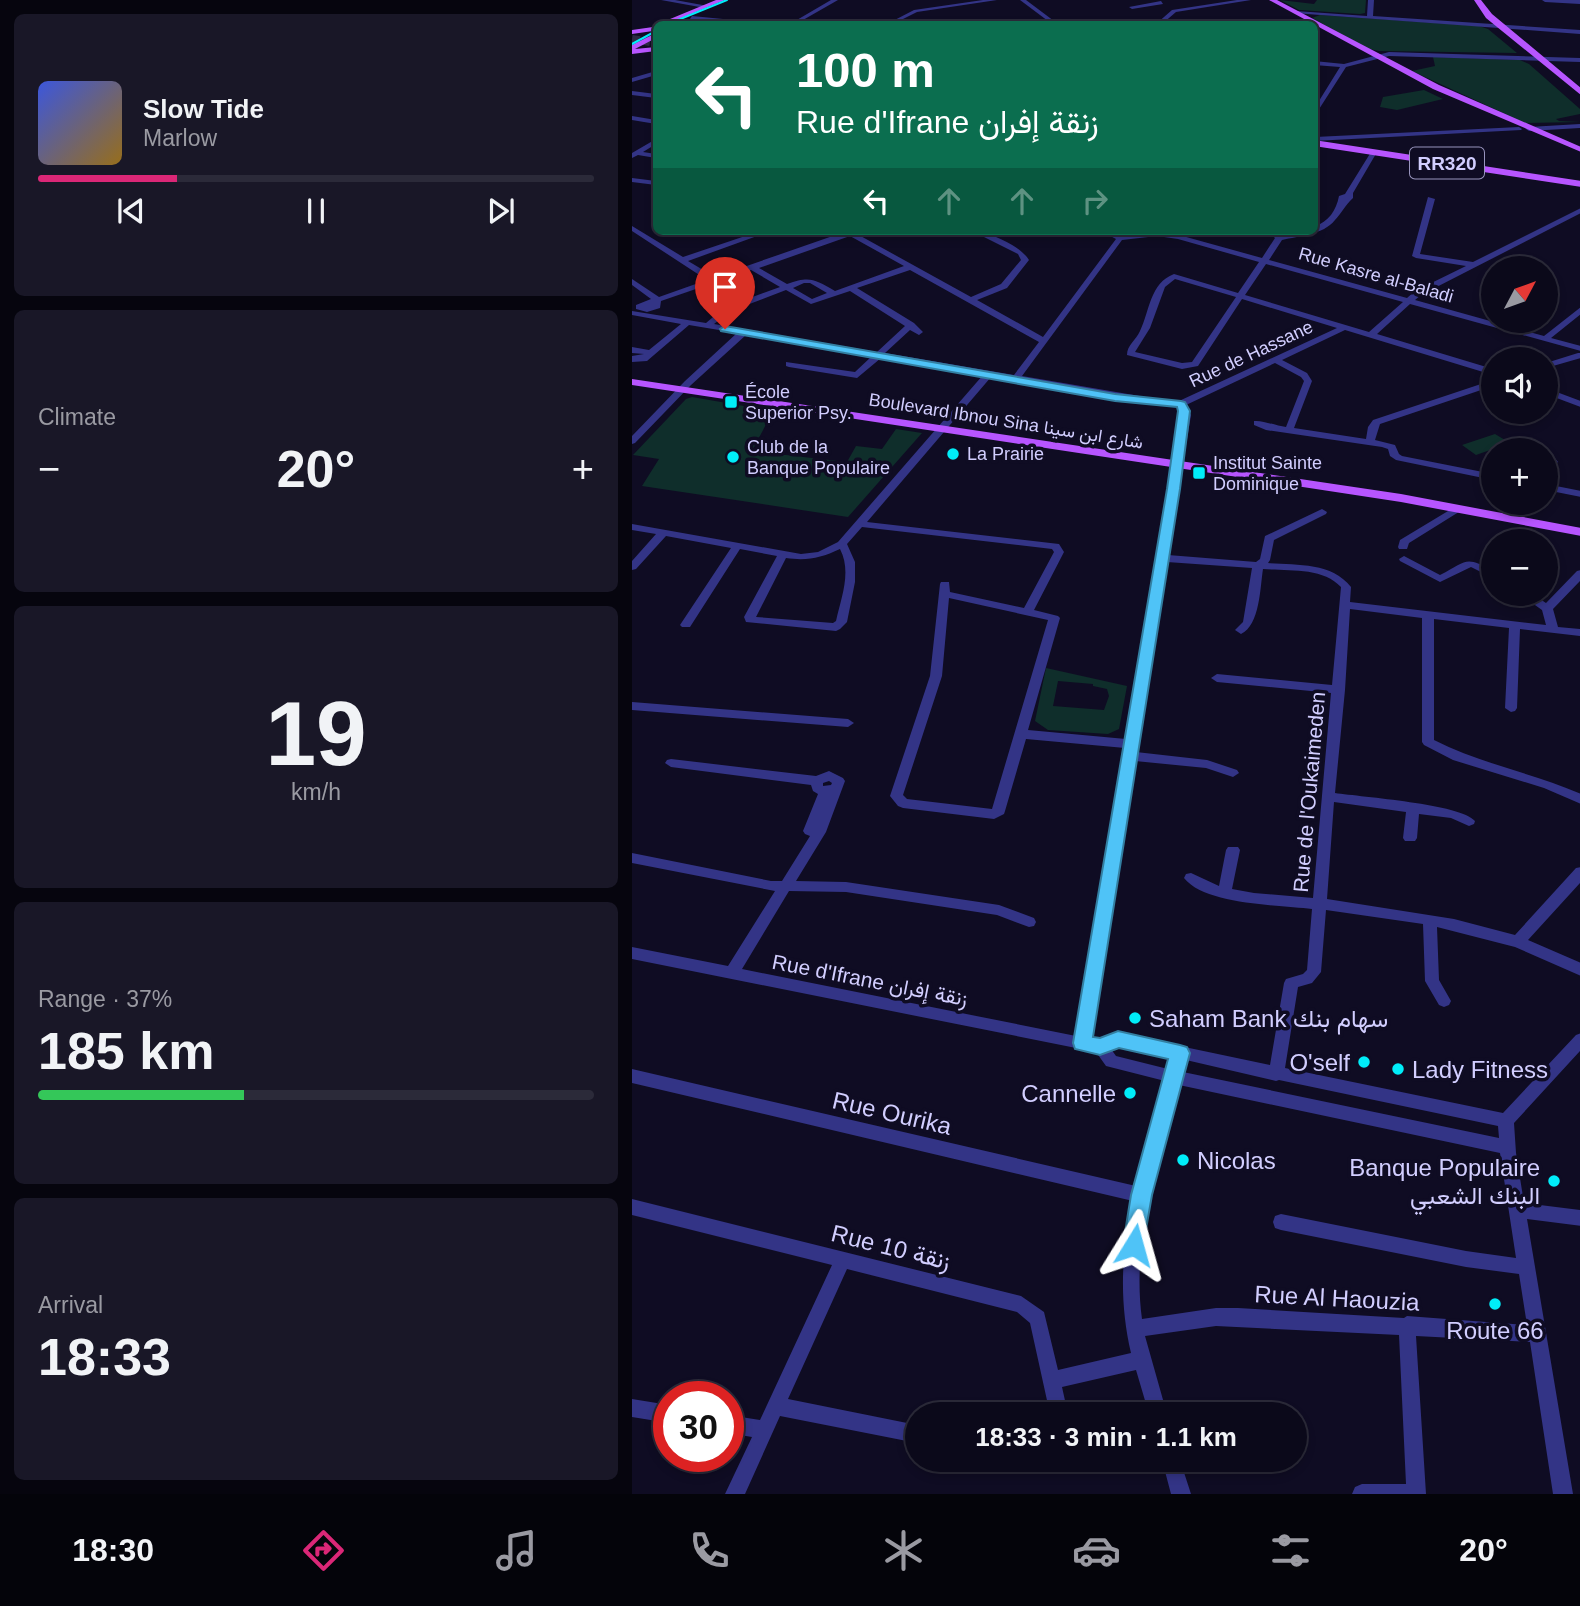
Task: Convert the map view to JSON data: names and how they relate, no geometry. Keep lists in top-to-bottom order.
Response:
{
  "streets": {
    "main road": ["RR320", "Boulevard Ibnou Sina شارع ابن سينا"],
    "street": [
      "Rue Kasre al-Baladi",
      "Rue de Hassane",
      "Rue de l'Oukaimeden",
      "Rue d'Ifrane زنقة إفران",
      "Rue Ourika",
      "Rue 10 زنقة",
      "Rue Al Haouzia"
    ]
  },
  "places": {
    "transit": ["École Superior Psy.", "Institut Sainte Dominique"],
    "other": [
      "La Prairie",
      "Club de la Banque Populaire",
      "Saham Bank سهام بنك",
      "O'self",
      "Lady Fitness",
      "Cannelle",
      "Nicolas",
      "Banque Populaire البنك الشعبي",
      "Route 66"
    ]
  },
  "north": "top right",
  "page": {
    "turn": ["100 m", "Rue d'Ifrane زنقة إفران"],
    "song": ["Slow Tide", "Marlow"],
    "map_buttons": ["+", "−"],
    "tile": [
      "Climate",
      ["19", "km/h"],
      ["Range · 37%", "185 km"],
      ["Arrival", "18:33"]
    ],
    "heat": ["−", "20°", "+"],
    "limit": "30",
    "trip": "18:33 · 3 min · 1.1 km",
    "tabs": ["18:30", "20°"]
  }
}
